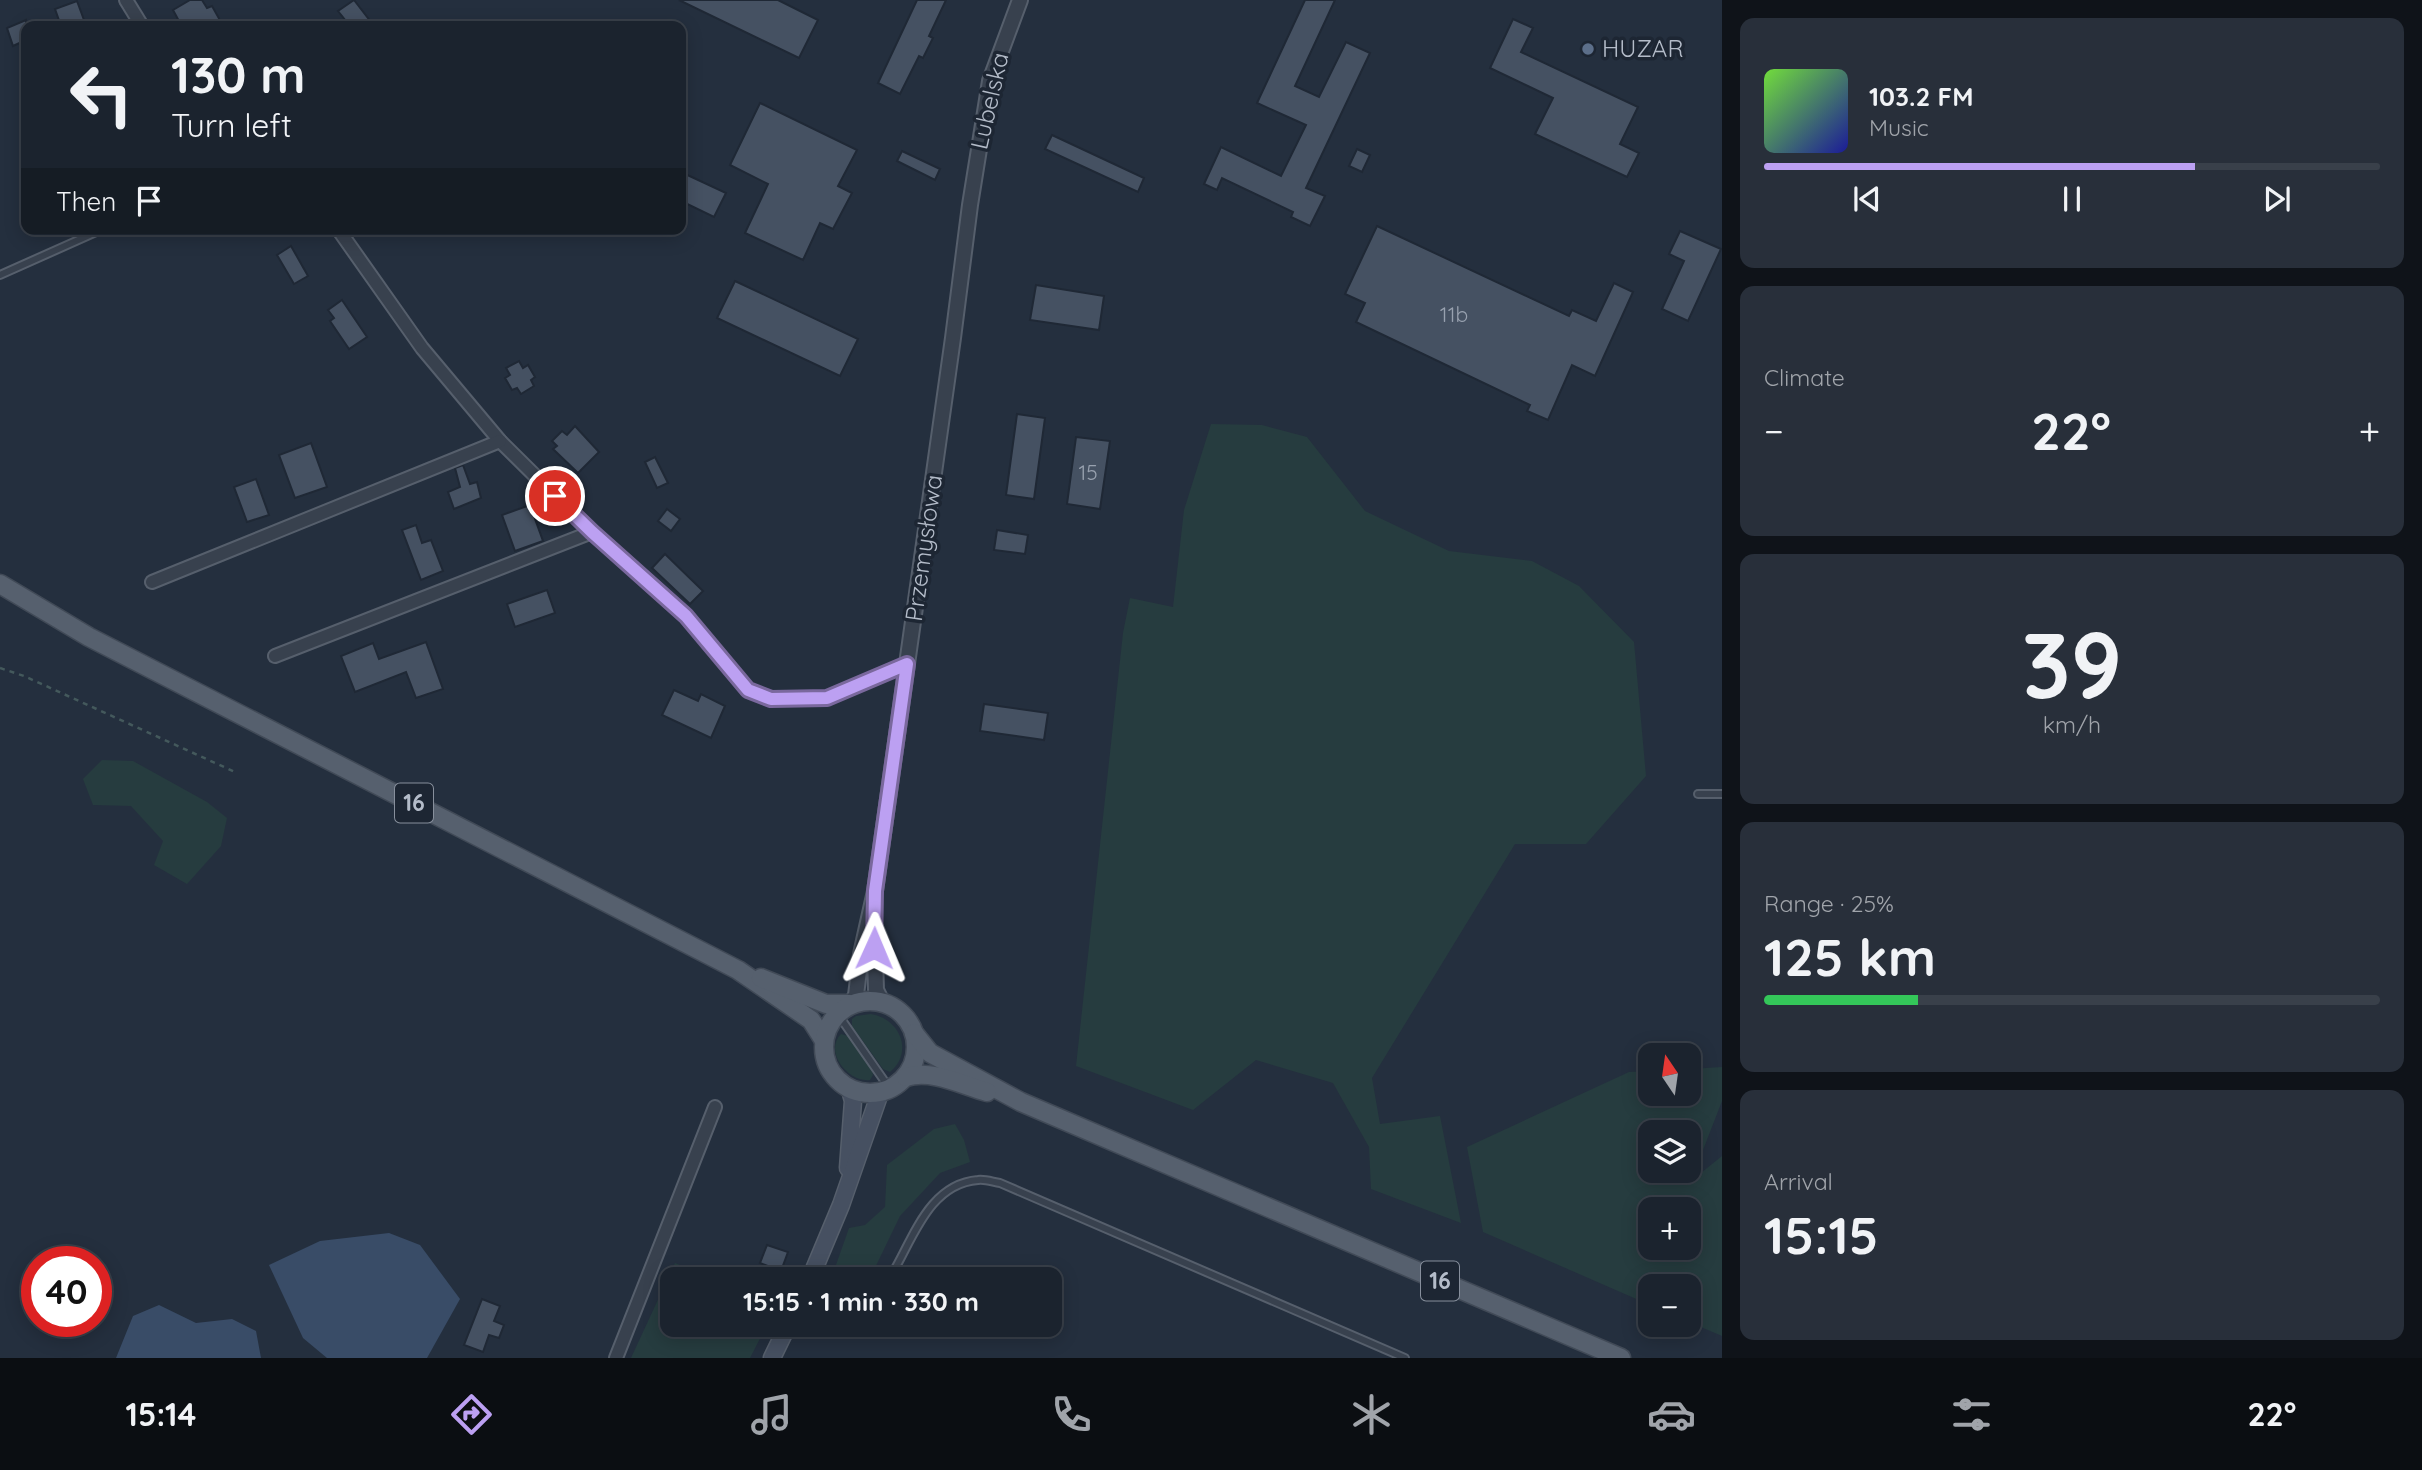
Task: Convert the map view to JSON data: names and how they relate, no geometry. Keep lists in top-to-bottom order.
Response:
{
  "streets": {
    "main road": ["16"],
    "street": ["Lubelska", "Przemysłowa"]
  },
  "crossings": [
    ["Lubelska", "Przemysłowa"],
    ["Przemysłowa", "16"]
  ],
  "places": ["HUZAR"],
  "house_numbers": ["11b", "15"],
  "north": "top",
  "page": {
    "turn": ["130 m", "Turn left"],
    "song": ["103.2 FM", "Music"],
    "then": "Then",
    "tile": [
      "Climate",
      ["39", "km/h"],
      ["Range · 25%", "125 km"],
      ["Arrival", "15:15"]
    ],
    "heat": ["−", "22°", "+"],
    "map_buttons": ["+", "−"],
    "limit": "40",
    "trip": "15:15 · 1 min · 330 m",
    "tabs": ["15:14", "22°"]
  }
}
